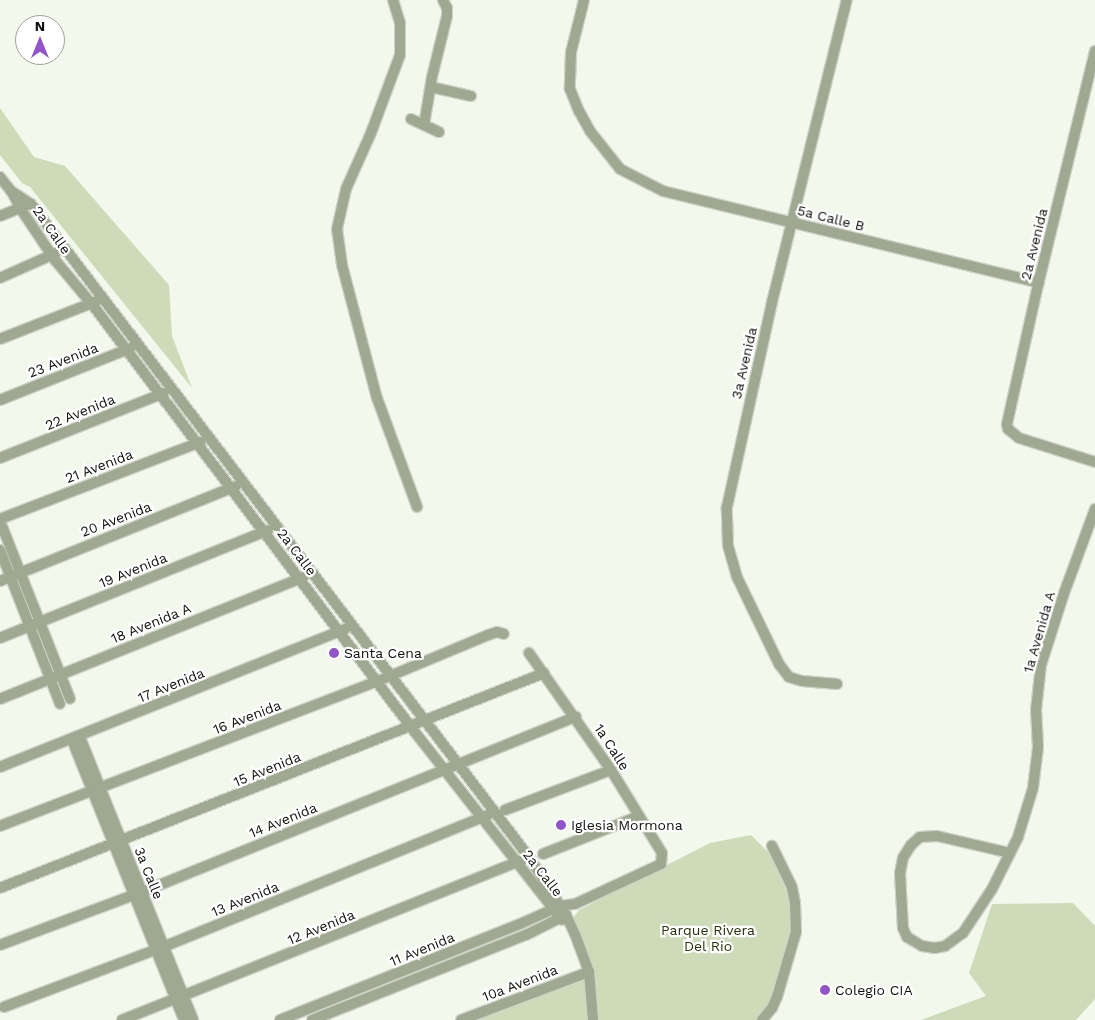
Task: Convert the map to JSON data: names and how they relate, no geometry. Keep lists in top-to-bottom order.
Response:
{
  "streets": {
    "street": [
      "5a Calle B",
      "2a Calle",
      "2a Avenida",
      "23 Avenida",
      "3a Avenida",
      "22 Avenida",
      "21 Avenida",
      "20 Avenida",
      "19 Avenida",
      "18 Avenida A",
      "1a Avenida A",
      "17 Avenida",
      "16 Avenida",
      "1a Calle",
      "15 Avenida",
      "14 Avenida",
      "3a Calle",
      "13 Avenida",
      "12 Avenida",
      "11 Avenida",
      "10a Avenida"
    ]
  },
  "crossings": [
    ["5a Calle B", "2a Avenida"],
    ["5a Calle B", "3a Avenida"],
    ["2a Calle", "23 Avenida"],
    ["2a Calle", "22 Avenida"],
    ["2a Calle", "21 Avenida"],
    ["2a Calle", "20 Avenida"],
    ["2a Calle", "19 Avenida"],
    ["2a Calle", "18 Avenida A"],
    ["2a Calle", "17 Avenida"],
    ["2a Calle", "16 Avenida"],
    ["2a Calle", "15 Avenida"],
    ["2a Calle", "14 Avenida"],
    ["2a Calle", "13 Avenida"],
    ["2a Calle", "12 Avenida"],
    ["2a Calle", "11 Avenida"],
    ["17 Avenida", "3a Calle"],
    ["16 Avenida", "3a Calle"],
    ["1a Calle", "15 Avenida"],
    ["1a Calle", "14 Avenida"],
    ["1a Calle", "11 Avenida"],
    ["15 Avenida", "3a Calle"],
    ["14 Avenida", "3a Calle"],
    ["3a Calle", "13 Avenida"],
    ["3a Calle", "12 Avenida"]
  ],
  "parks": ["Parque Rivera Del Rio"],
  "places": ["Santa Cena", "Iglesia Mormona", "Colegio CIA"],
  "north": "top"
}
